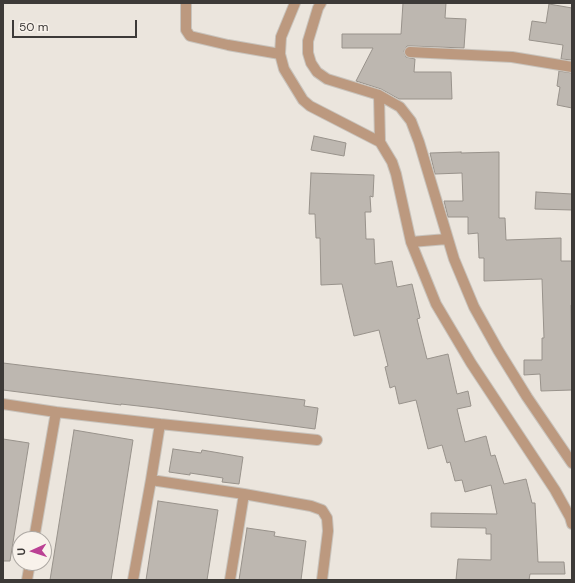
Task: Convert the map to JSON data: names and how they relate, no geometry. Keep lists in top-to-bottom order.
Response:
{
  "scale_bar": "50 m",
  "north": "left"
}
